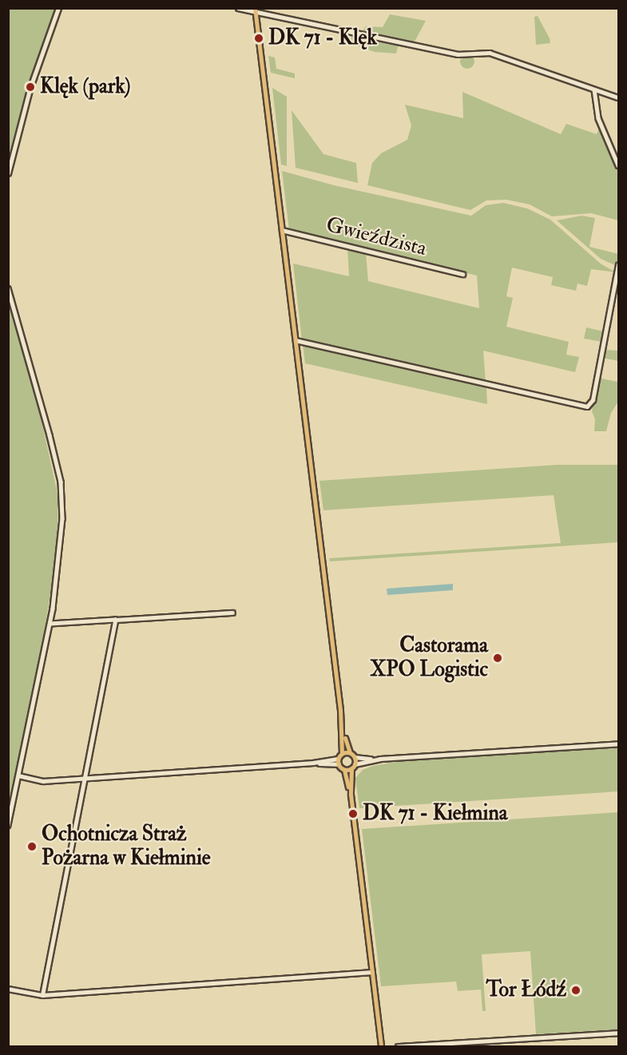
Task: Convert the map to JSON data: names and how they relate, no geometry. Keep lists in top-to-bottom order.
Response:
{
  "streets": {
    "street": ["Gwieździsta"]
  },
  "places": [
    "DK 71 - Klęk",
    "Klęk (park)",
    "Castorama XPO Logistic",
    "DK 71 - Kiełmina",
    "Ochotnicza Straż Pożarna w Kiełminie",
    "Tor Łódź"
  ]
}
